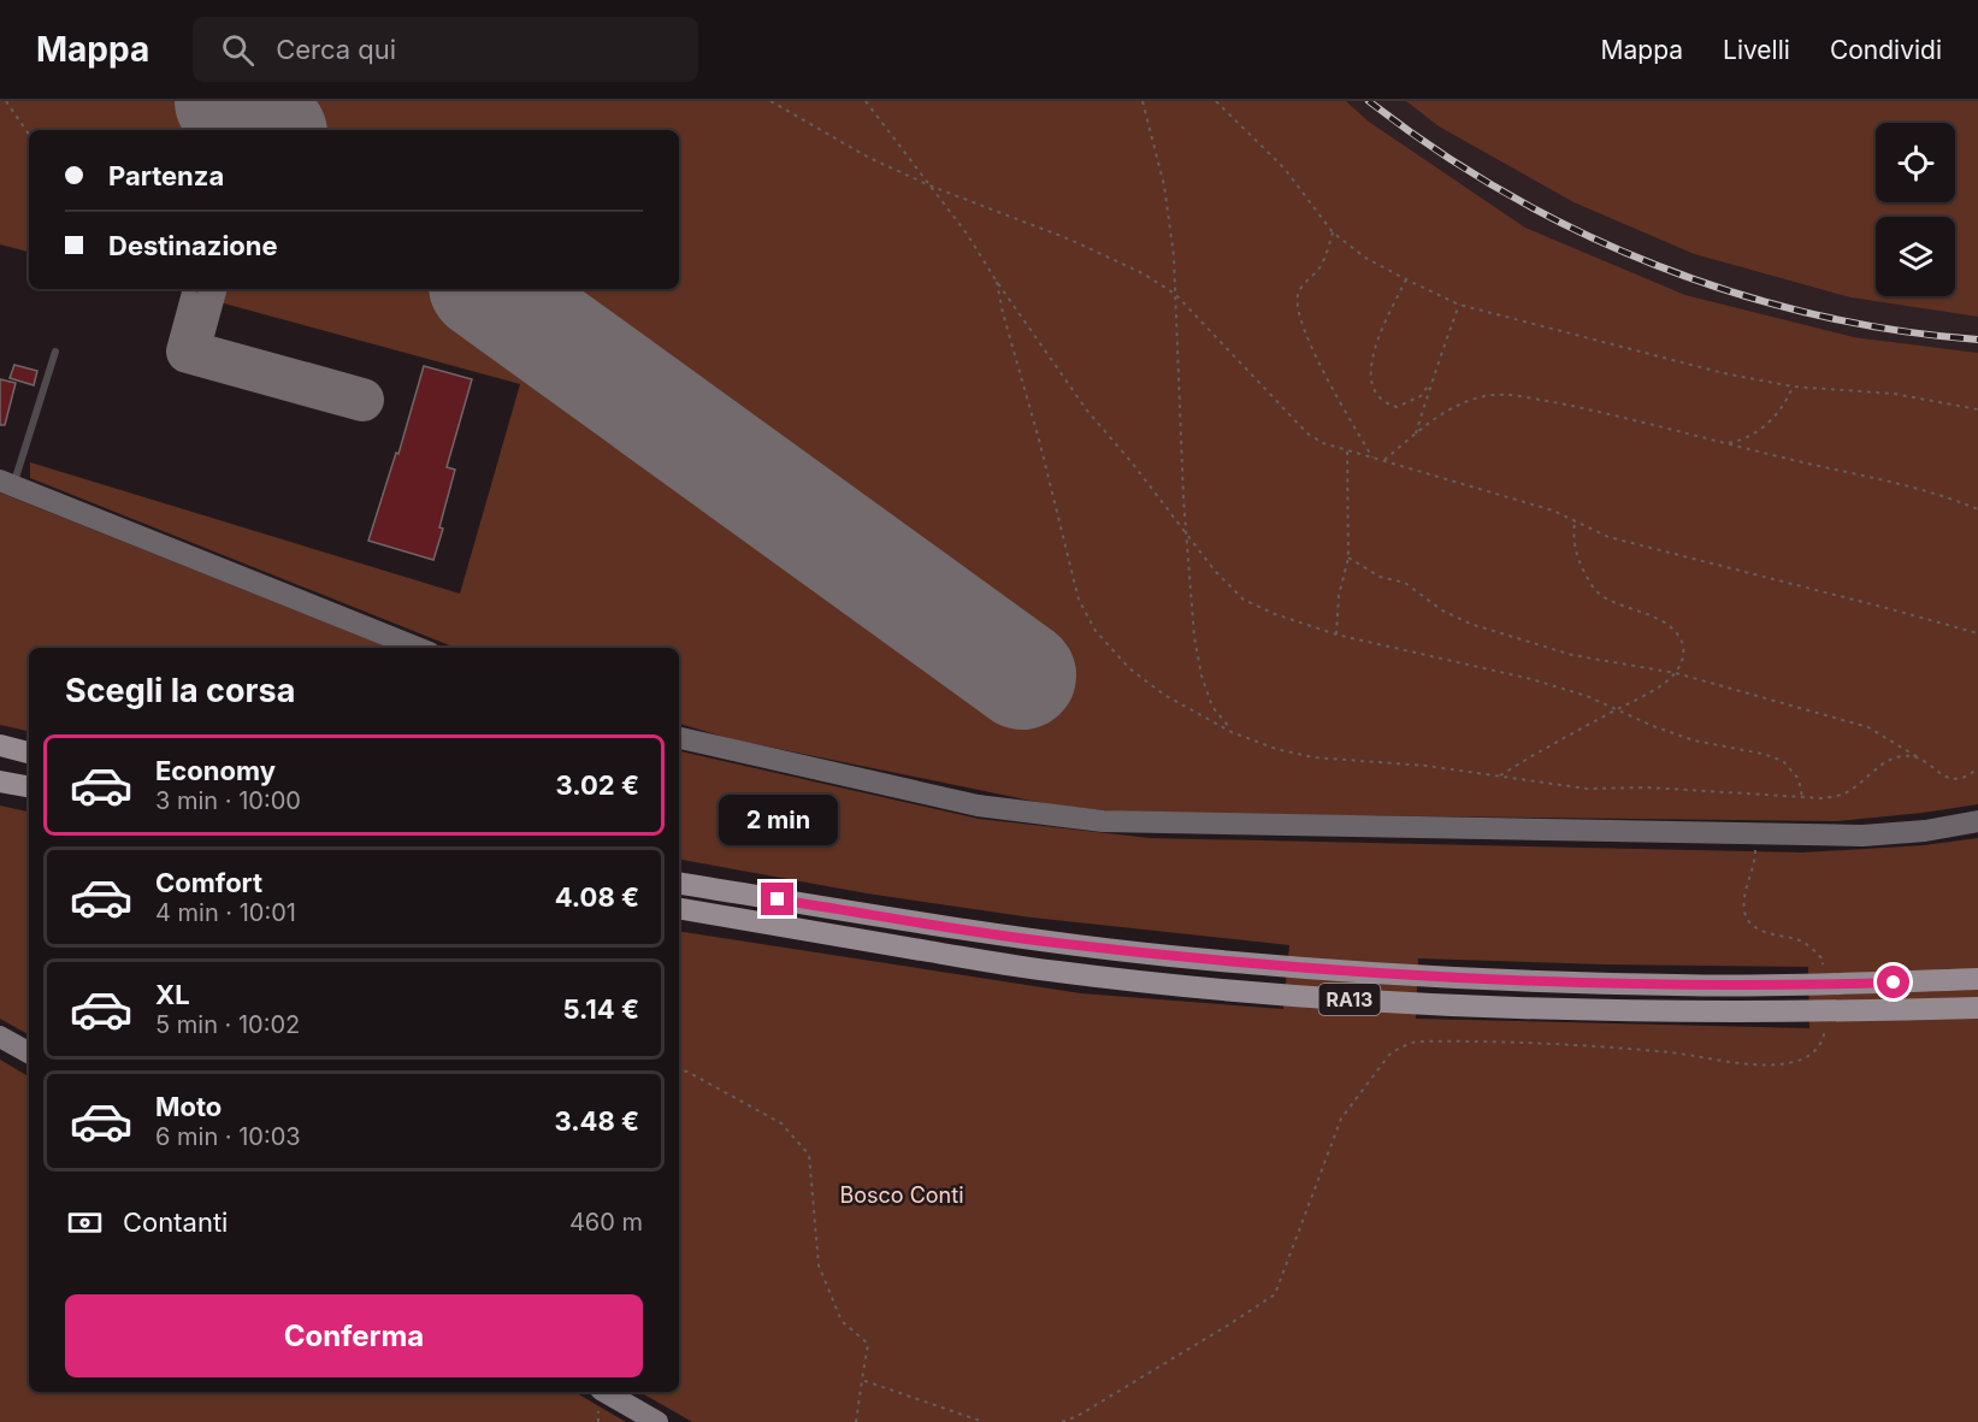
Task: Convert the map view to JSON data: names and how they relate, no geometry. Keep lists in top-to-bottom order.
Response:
{
  "streets": {
    "highway": ["RA13"]
  },
  "parks": ["Bosco Conti"],
  "page": {
    "header": "Mappa",
    "search": "Cerca qui",
    "nav": ["Mappa", "Livelli", "Condividi"],
    "banner": ["Partenza", "Destinazione"],
    "heading": "Scegli la corsa",
    "list": [
      {
        "name": "Economy",
        "note": "3 min · 10:00",
        "value": "3.02 €"
      },
      {
        "name": "Comfort",
        "note": "4 min · 10:01",
        "value": "4.08 €"
      },
      {
        "name": "XL",
        "note": "5 min · 10:02",
        "value": "5.14 €"
      },
      {
        "name": "Moto",
        "note": "6 min · 10:03",
        "value": "3.48 €"
      }
    ],
    "bubble": "2 min",
    "pay": ["Contanti", "460 m"],
    "buttons": "Conferma"
  }
}
